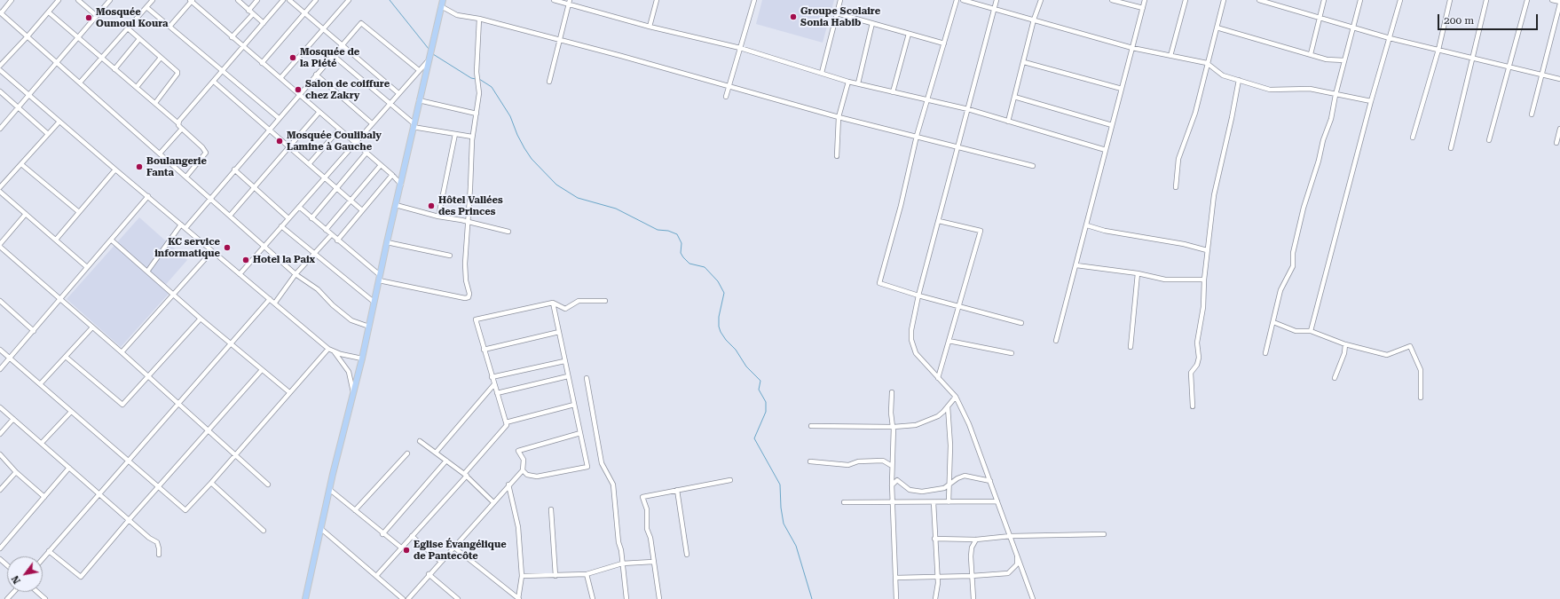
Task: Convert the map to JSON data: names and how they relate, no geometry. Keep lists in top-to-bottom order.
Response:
{
  "places": [
    "Groupe Scolaire Sonia Habib",
    "Mosquée Oumoul Koura",
    "Mosquée de la Piété",
    "Salon de coiffure chez Zakry",
    "Mosquée Coulibaly Lamine à Gauche",
    "Boulangerie Fanta",
    "Hôtel Vallées des Princes",
    "KC service informatique",
    "Hotel la Paix",
    "Eglise Évangélique de Pantecôte"
  ],
  "scale_bar": "200 m",
  "north": "bottom left"
}
